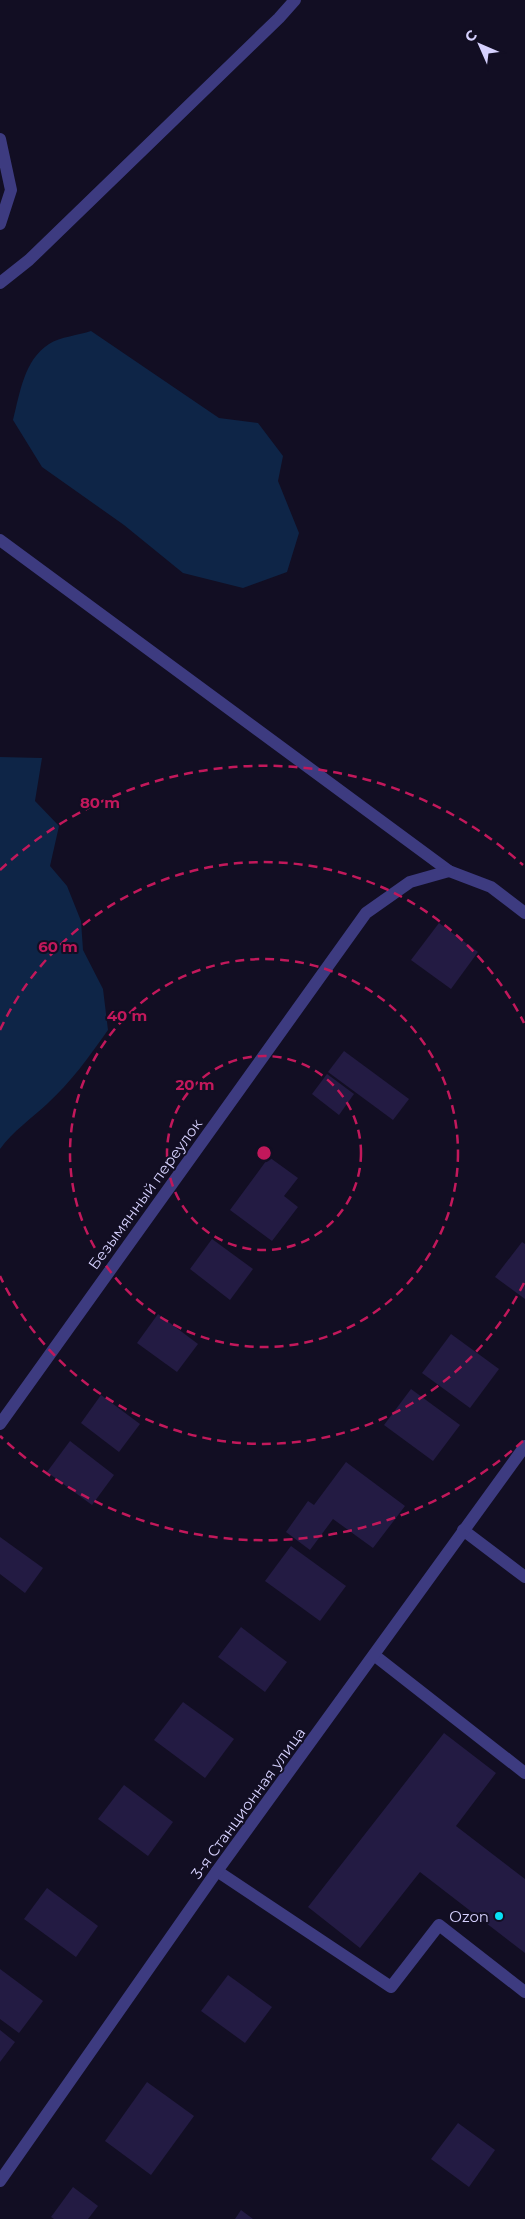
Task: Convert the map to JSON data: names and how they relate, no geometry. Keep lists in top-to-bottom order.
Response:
{
  "streets": {
    "street": ["Безымянный переулок", "3-я Станционная улица"]
  },
  "places": ["Ozon"],
  "north": "top left",
  "rings": [
    "80 m",
    "60 m",
    "40 m",
    "20 m"
  ]
}
